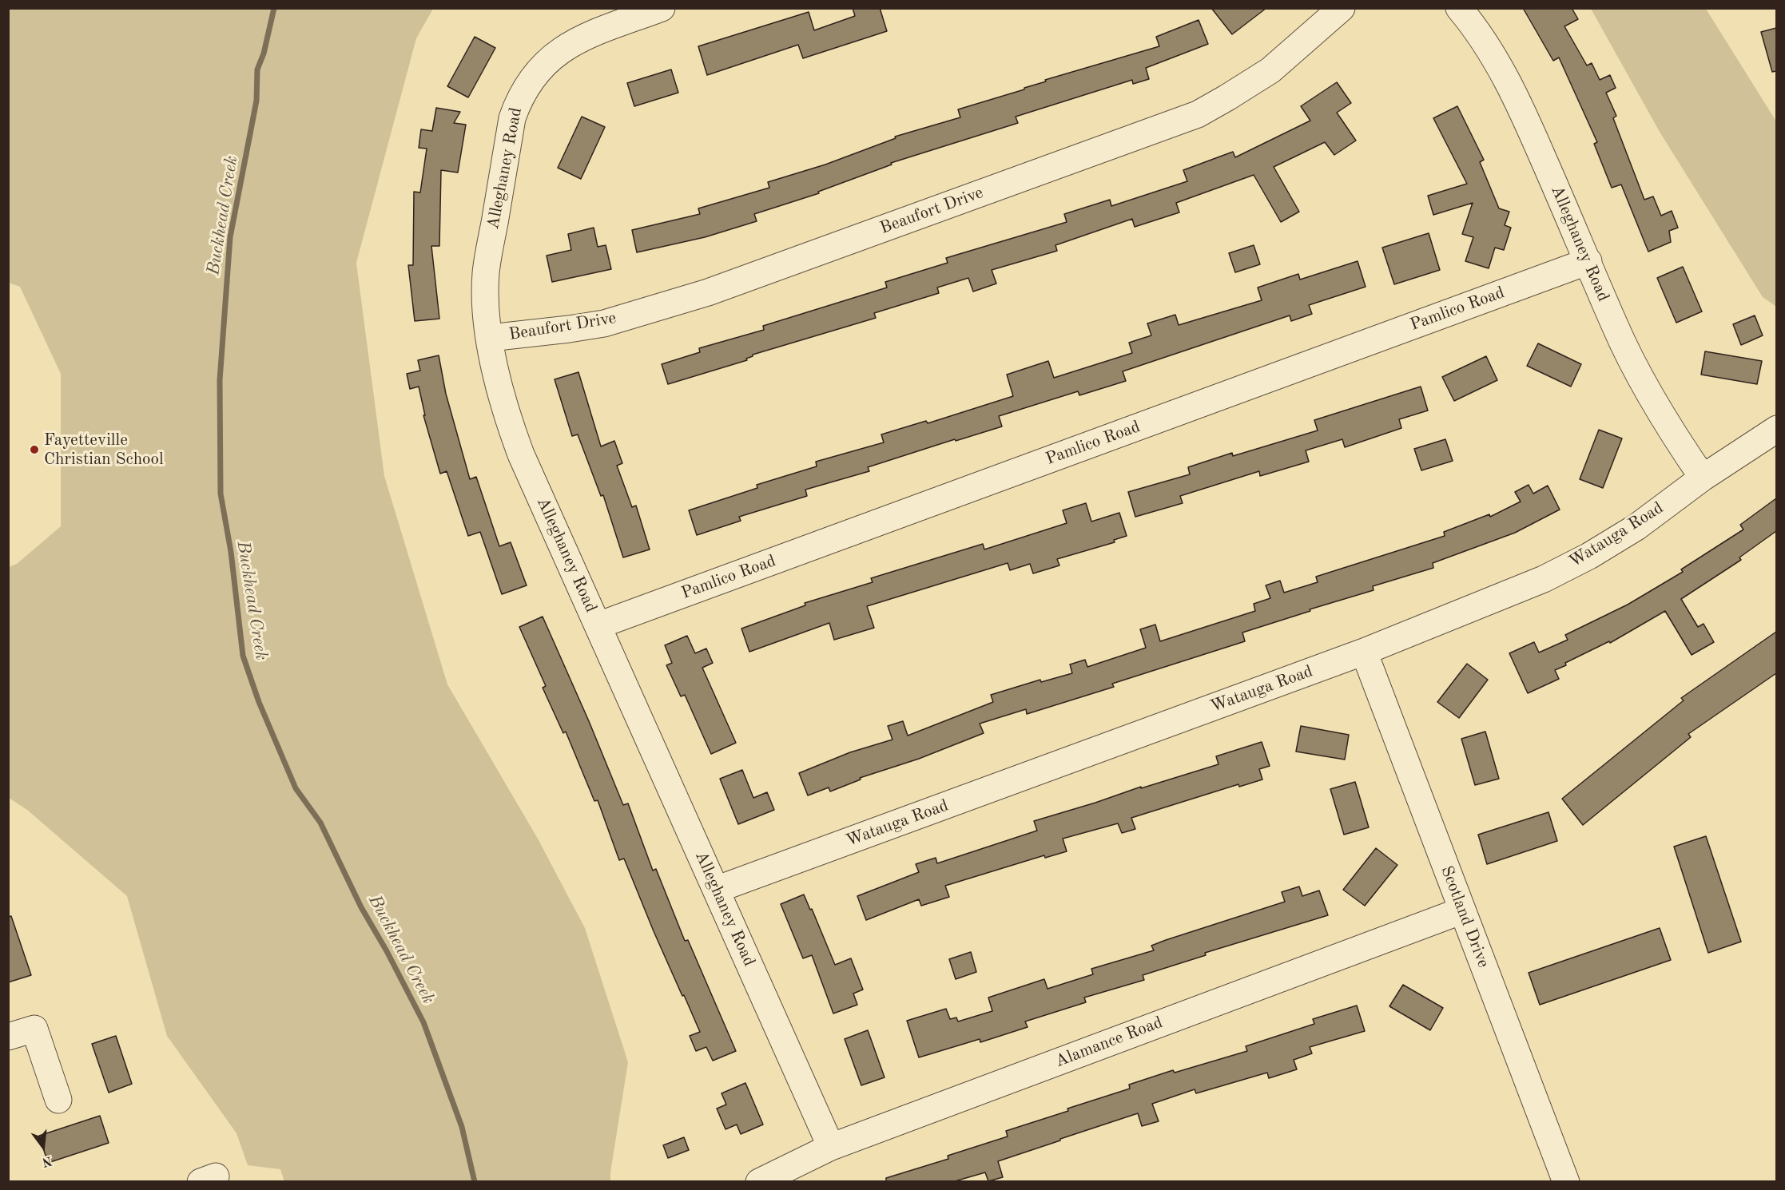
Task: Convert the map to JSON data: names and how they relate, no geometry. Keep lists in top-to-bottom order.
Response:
{
  "streets": {
    "street": [
      "Alleghaney Road",
      "Beaufort Drive",
      "Pamlico Road",
      "Watauga Road",
      "Scotland Drive",
      "Alamance Road"
    ]
  },
  "crossings": [
    ["Alleghaney Road", "Beaufort Drive"],
    ["Alleghaney Road", "Pamlico Road"],
    ["Alleghaney Road", "Watauga Road"],
    ["Alleghaney Road", "Alamance Road"],
    ["Watauga Road", "Scotland Drive"],
    ["Scotland Drive", "Alamance Road"]
  ],
  "water": ["Buckhead Creek"],
  "places": ["Fayetteville Christian School"],
  "north": "bottom"
}
